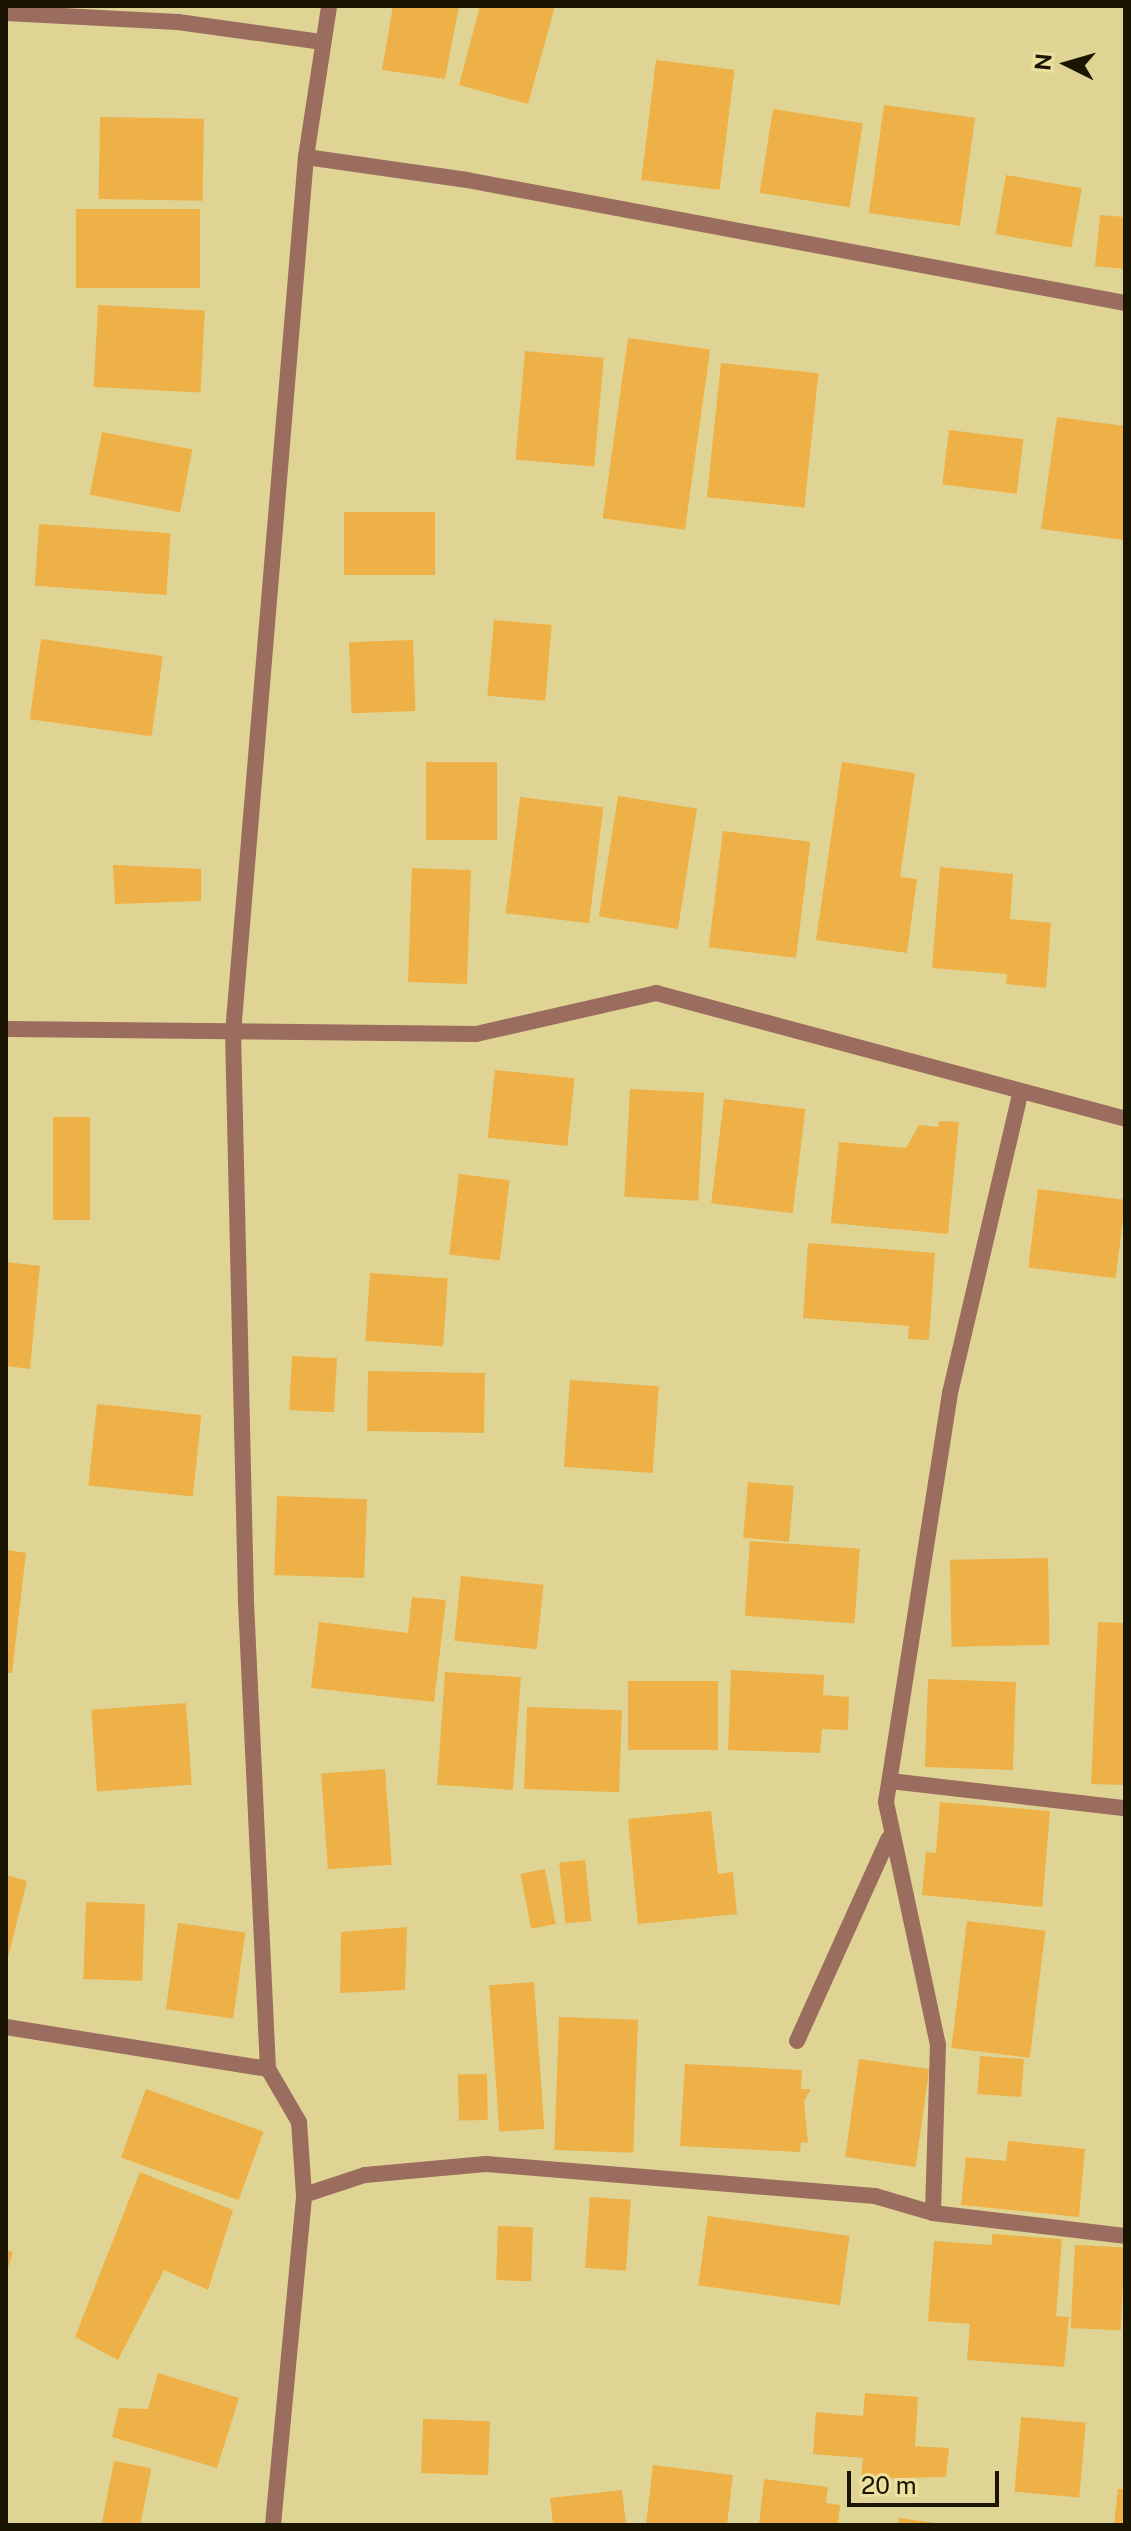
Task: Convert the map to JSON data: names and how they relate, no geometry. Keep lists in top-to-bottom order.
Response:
{
  "scale_bar": "20 m",
  "north": "left"
}
